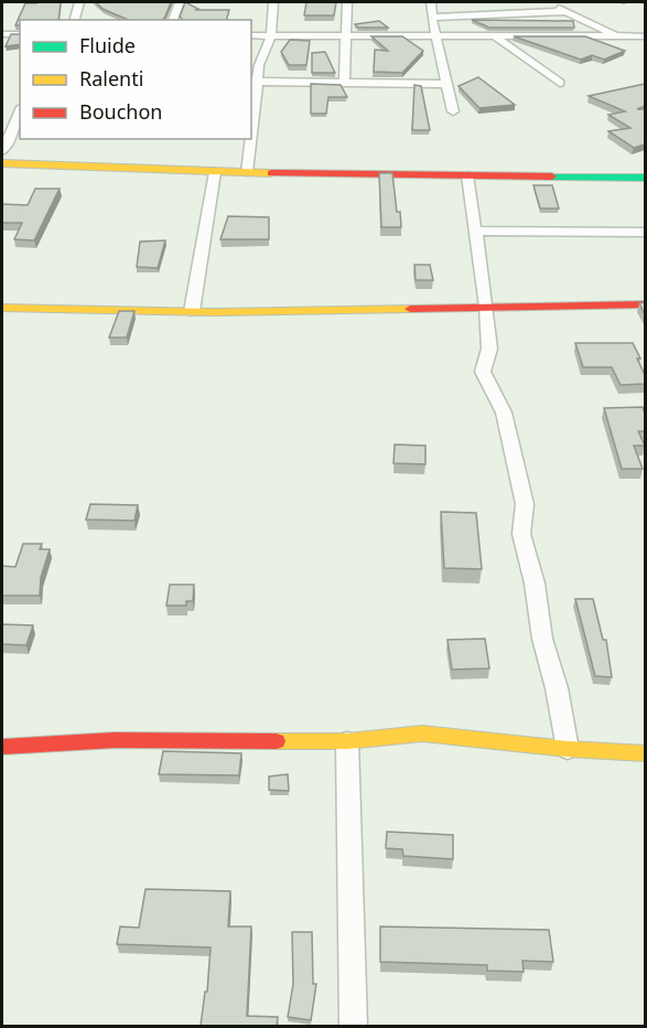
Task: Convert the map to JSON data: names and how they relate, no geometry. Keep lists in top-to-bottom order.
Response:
{
  "legend": ["Fluide", "Ralenti", "Bouchon"]
}
